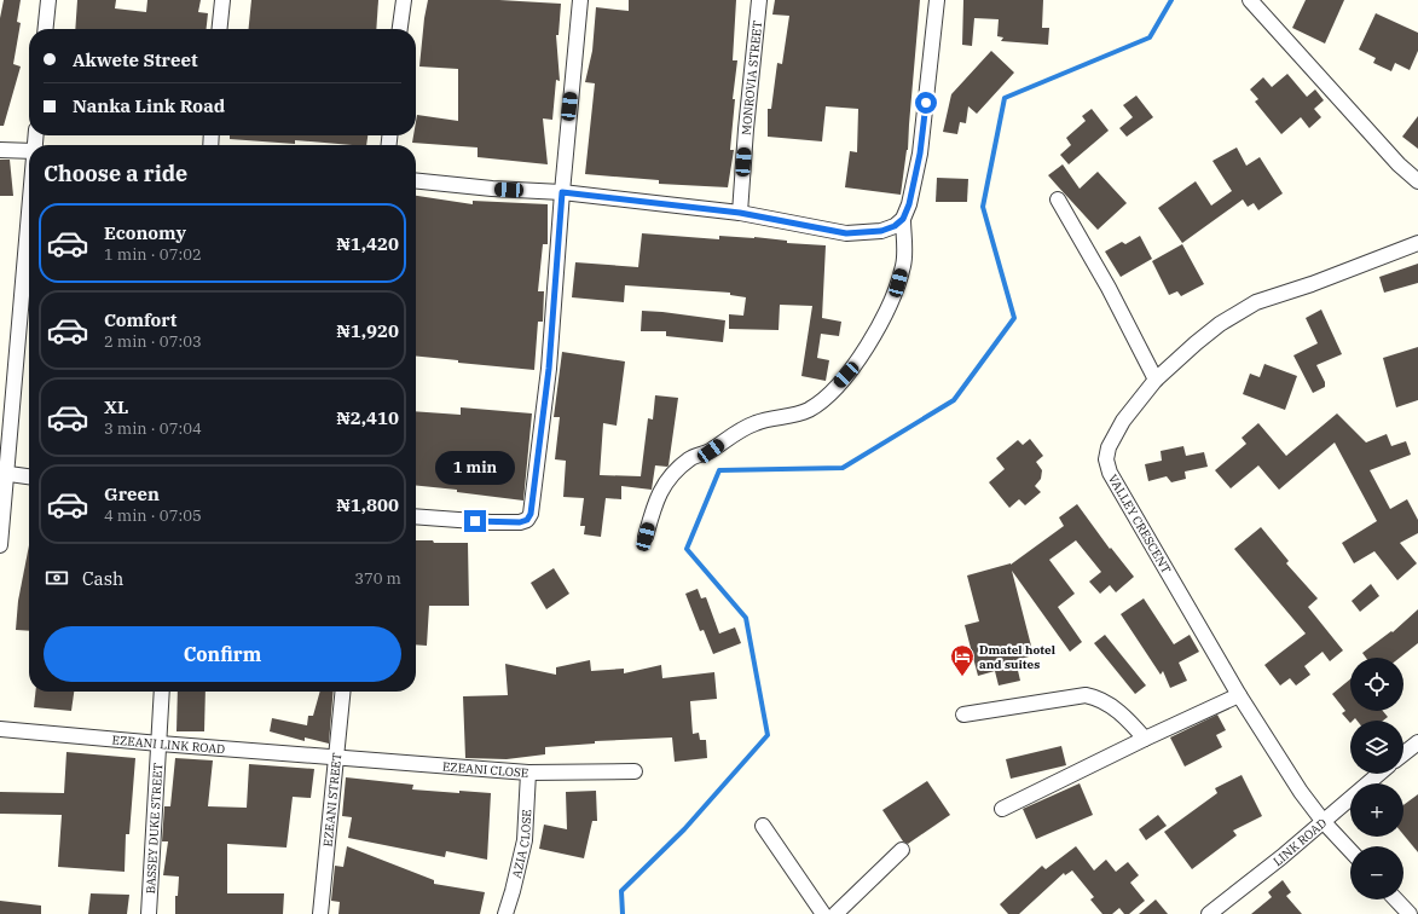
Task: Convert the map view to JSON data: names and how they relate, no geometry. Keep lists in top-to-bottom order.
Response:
{
  "streets": {
    "street": [
      "MONROVIA STREET",
      "VALLEY CRESCENT",
      "EZEANI LINK ROAD",
      "EZEANI CLOSE",
      "EZEANI STREET",
      "BASSEY DUKE STREET",
      "LINK ROAD",
      "AZIA CLOSE"
    ]
  },
  "crossings": [
    ["VALLEY CRESCENT", "LINK ROAD"],
    ["EZEANI LINK ROAD", "EZEANI CLOSE"],
    ["EZEANI LINK ROAD", "EZEANI STREET"],
    ["EZEANI LINK ROAD", "BASSEY DUKE STREET"],
    ["EZEANI CLOSE", "EZEANI STREET"],
    ["EZEANI CLOSE", "AZIA CLOSE"]
  ],
  "places": {
    "hotel": ["Dmatel hotel and suites"]
  },
  "page": {
    "banner": ["Akwete Street", "Nanka Link Road"],
    "heading": "Choose a ride",
    "list": [
      {
        "name": "Economy",
        "note": "1 min · 07:02",
        "value": "₦1,420"
      },
      {
        "name": "Comfort",
        "note": "2 min · 07:03",
        "value": "₦1,920"
      },
      {
        "name": "XL",
        "note": "3 min · 07:04",
        "value": "₦2,410"
      },
      {
        "name": "Green",
        "note": "4 min · 07:05",
        "value": "₦1,800"
      }
    ],
    "bubble": "1 min",
    "pay": ["Cash", "370 m"],
    "buttons": "Confirm",
    "map_buttons": ["+", "−"]
  }
}
